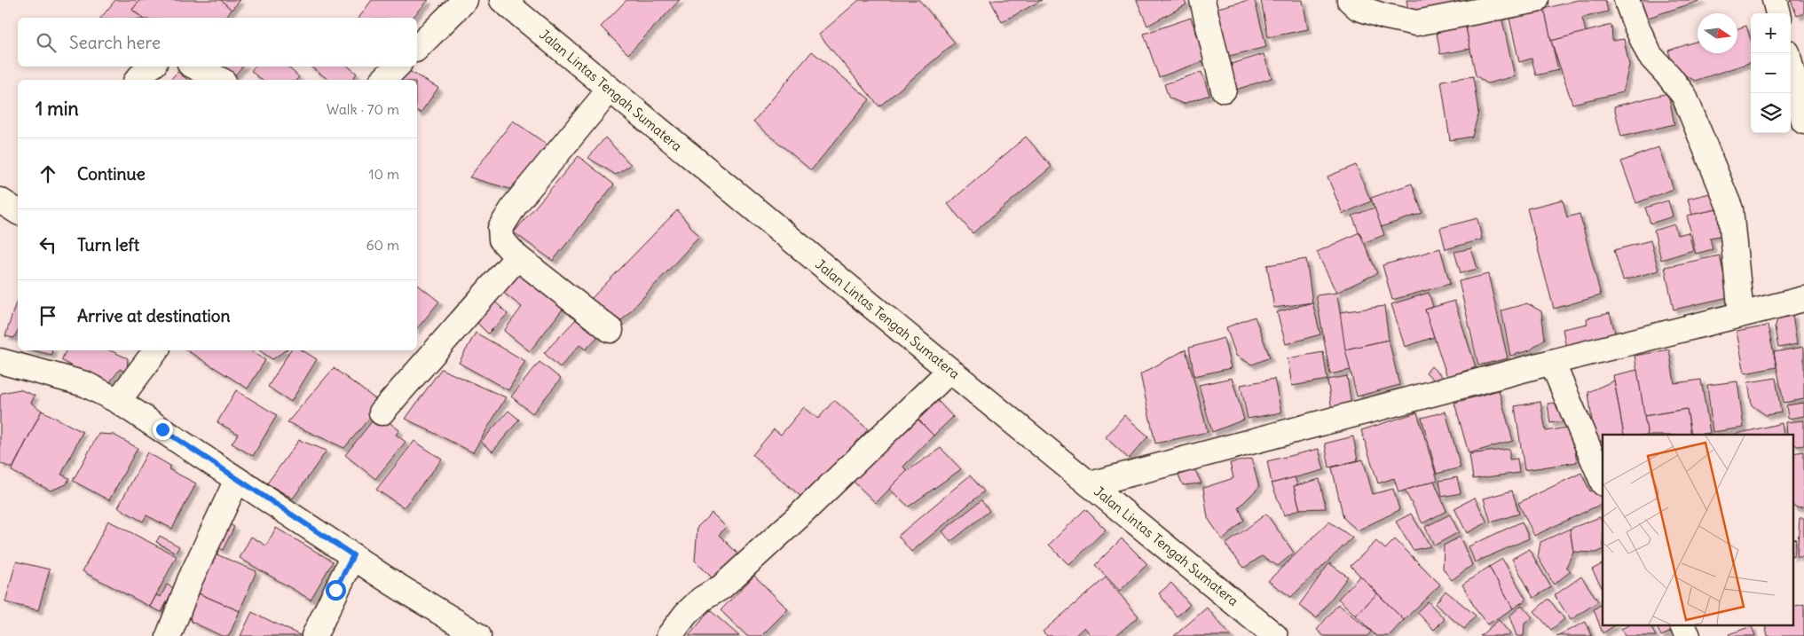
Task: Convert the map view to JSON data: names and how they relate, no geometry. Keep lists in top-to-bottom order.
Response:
{
  "streets": {
    "main road": ["Jalan Lintas Tengah Sumatera"]
  },
  "north": "right",
  "page": {
    "map_buttons": ["+", "−"],
    "search": "Search here",
    "heading": ["1 min", "Walk · 70 m"],
    "list": [
      ["Continue", "10 m"],
      ["Turn left", "60 m"],
      "Arrive at destination"
    ]
  }
}
